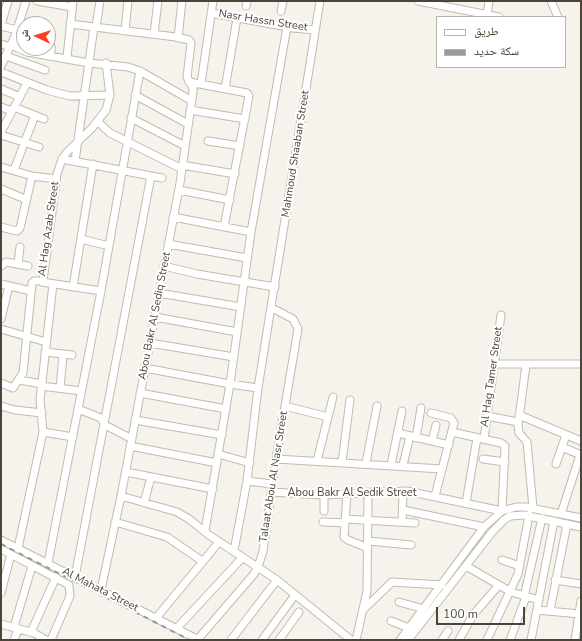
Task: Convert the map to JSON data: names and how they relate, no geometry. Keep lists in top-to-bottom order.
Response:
{
  "streets": {
    "street": [
      "Nasr Hassn Street",
      "Mahmoud Shaaban Street",
      "Al Hag Azab Street",
      "Abou Bakr Al Sediq Street",
      "Al Hag Tamer Street",
      "Talaat Abou Al Nasr Street",
      "Abou Bakr Al Sedik Street",
      "Al Mahata Street"
    ]
  },
  "crossings": [
    ["Nasr Hassn Street", "Mahmoud Shaaban Street"],
    ["Mahmoud Shaaban Street", "Talaat Abou Al Nasr Street"],
    ["Abou Bakr Al Sediq Street", "Al Mahata Street"],
    ["Al Hag Tamer Street", "Abou Bakr Al Sedik Street"],
    ["Talaat Abou Al Nasr Street", "Abou Bakr Al Sedik Street"],
    ["Talaat Abou Al Nasr Street", "Al Mahata Street"]
  ],
  "legend": ["طريق", "سكة حديد"],
  "scale_bar": "100 m",
  "north": "left"
}
